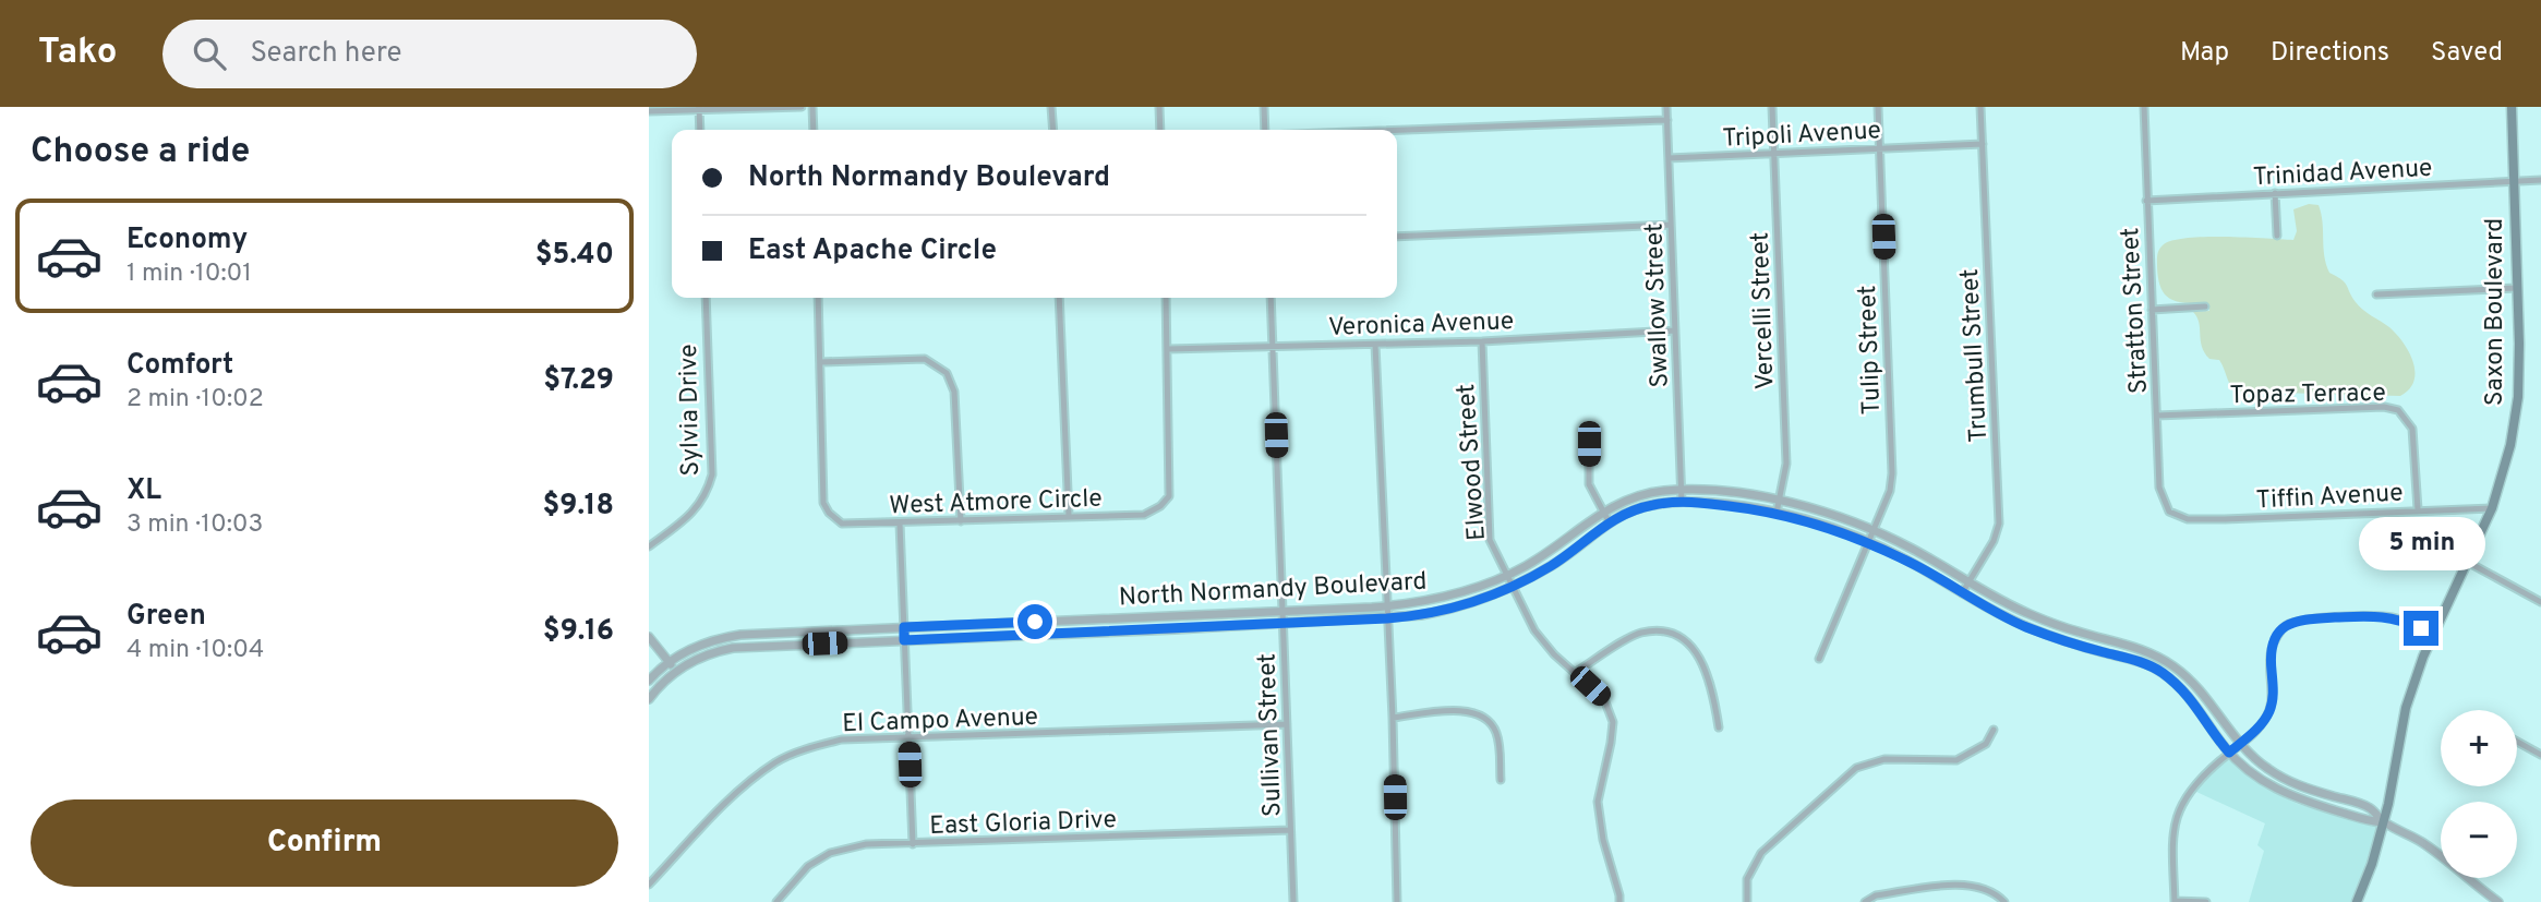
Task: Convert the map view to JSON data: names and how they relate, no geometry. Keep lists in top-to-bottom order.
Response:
{
  "streets": {
    "main road": ["Saxon Boulevard"],
    "street": [
      "Tripoli Avenue",
      "Trinidad Avenue",
      "Swallow Street",
      "Vercelli Street",
      "Stratton Street",
      "Veronica Avenue",
      "Tulip Street",
      "Trumbull Street",
      "Topaz Terrace",
      "Sylvia Drive",
      "Elwood Street",
      "Tiffin Avenue",
      "West Atmore Circle",
      "North Normandy Boulevard",
      "El Campo Avenue",
      "Sullivan Street",
      "East Gloria Drive"
    ]
  },
  "crossings": [
    ["Tripoli Avenue", "Swallow Street"],
    ["Tripoli Avenue", "Vercelli Street"],
    ["Tripoli Avenue", "Tulip Street"],
    ["Tripoli Avenue", "Trumbull Street"],
    ["Trinidad Avenue", "Stratton Street"],
    ["Trinidad Avenue", "Saxon Boulevard"],
    ["Swallow Street", "Veronica Avenue"],
    ["Swallow Street", "North Normandy Boulevard"],
    ["Vercelli Street", "North Normandy Boulevard"],
    ["Stratton Street", "Topaz Terrace"],
    ["Stratton Street", "Tiffin Avenue"],
    ["Saxon Boulevard", "Tiffin Avenue"],
    ["Saxon Boulevard", "North Normandy Boulevard"],
    ["Veronica Avenue", "Elwood Street"],
    ["Veronica Avenue", "West Atmore Circle"],
    ["Veronica Avenue", "Sullivan Street"],
    ["Tulip Street", "North Normandy Boulevard"],
    ["Trumbull Street", "North Normandy Boulevard"],
    ["Topaz Terrace", "Tiffin Avenue"],
    ["Elwood Street", "North Normandy Boulevard"],
    ["North Normandy Boulevard", "Sullivan Street"],
    ["El Campo Avenue", "Sullivan Street"],
    ["Sullivan Street", "East Gloria Drive"]
  ],
  "page": {
    "header": "Tako",
    "search": "Search here",
    "nav": ["Map", "Directions", "Saved"],
    "heading": "Choose a ride",
    "banner": ["North Normandy Boulevard", "East Apache Circle"],
    "list": [
      {
        "name": "Economy",
        "note": "1 min · 10:01",
        "value": "$5.40"
      },
      {
        "name": "Comfort",
        "note": "2 min · 10:02",
        "value": "$7.29"
      },
      {
        "name": "XL",
        "note": "3 min · 10:03",
        "value": "$9.18"
      },
      {
        "name": "Green",
        "note": "4 min · 10:04",
        "value": "$9.16"
      }
    ],
    "bubble": "5 min",
    "map_buttons": ["+", "−"],
    "buttons": "Confirm"
  }
}
